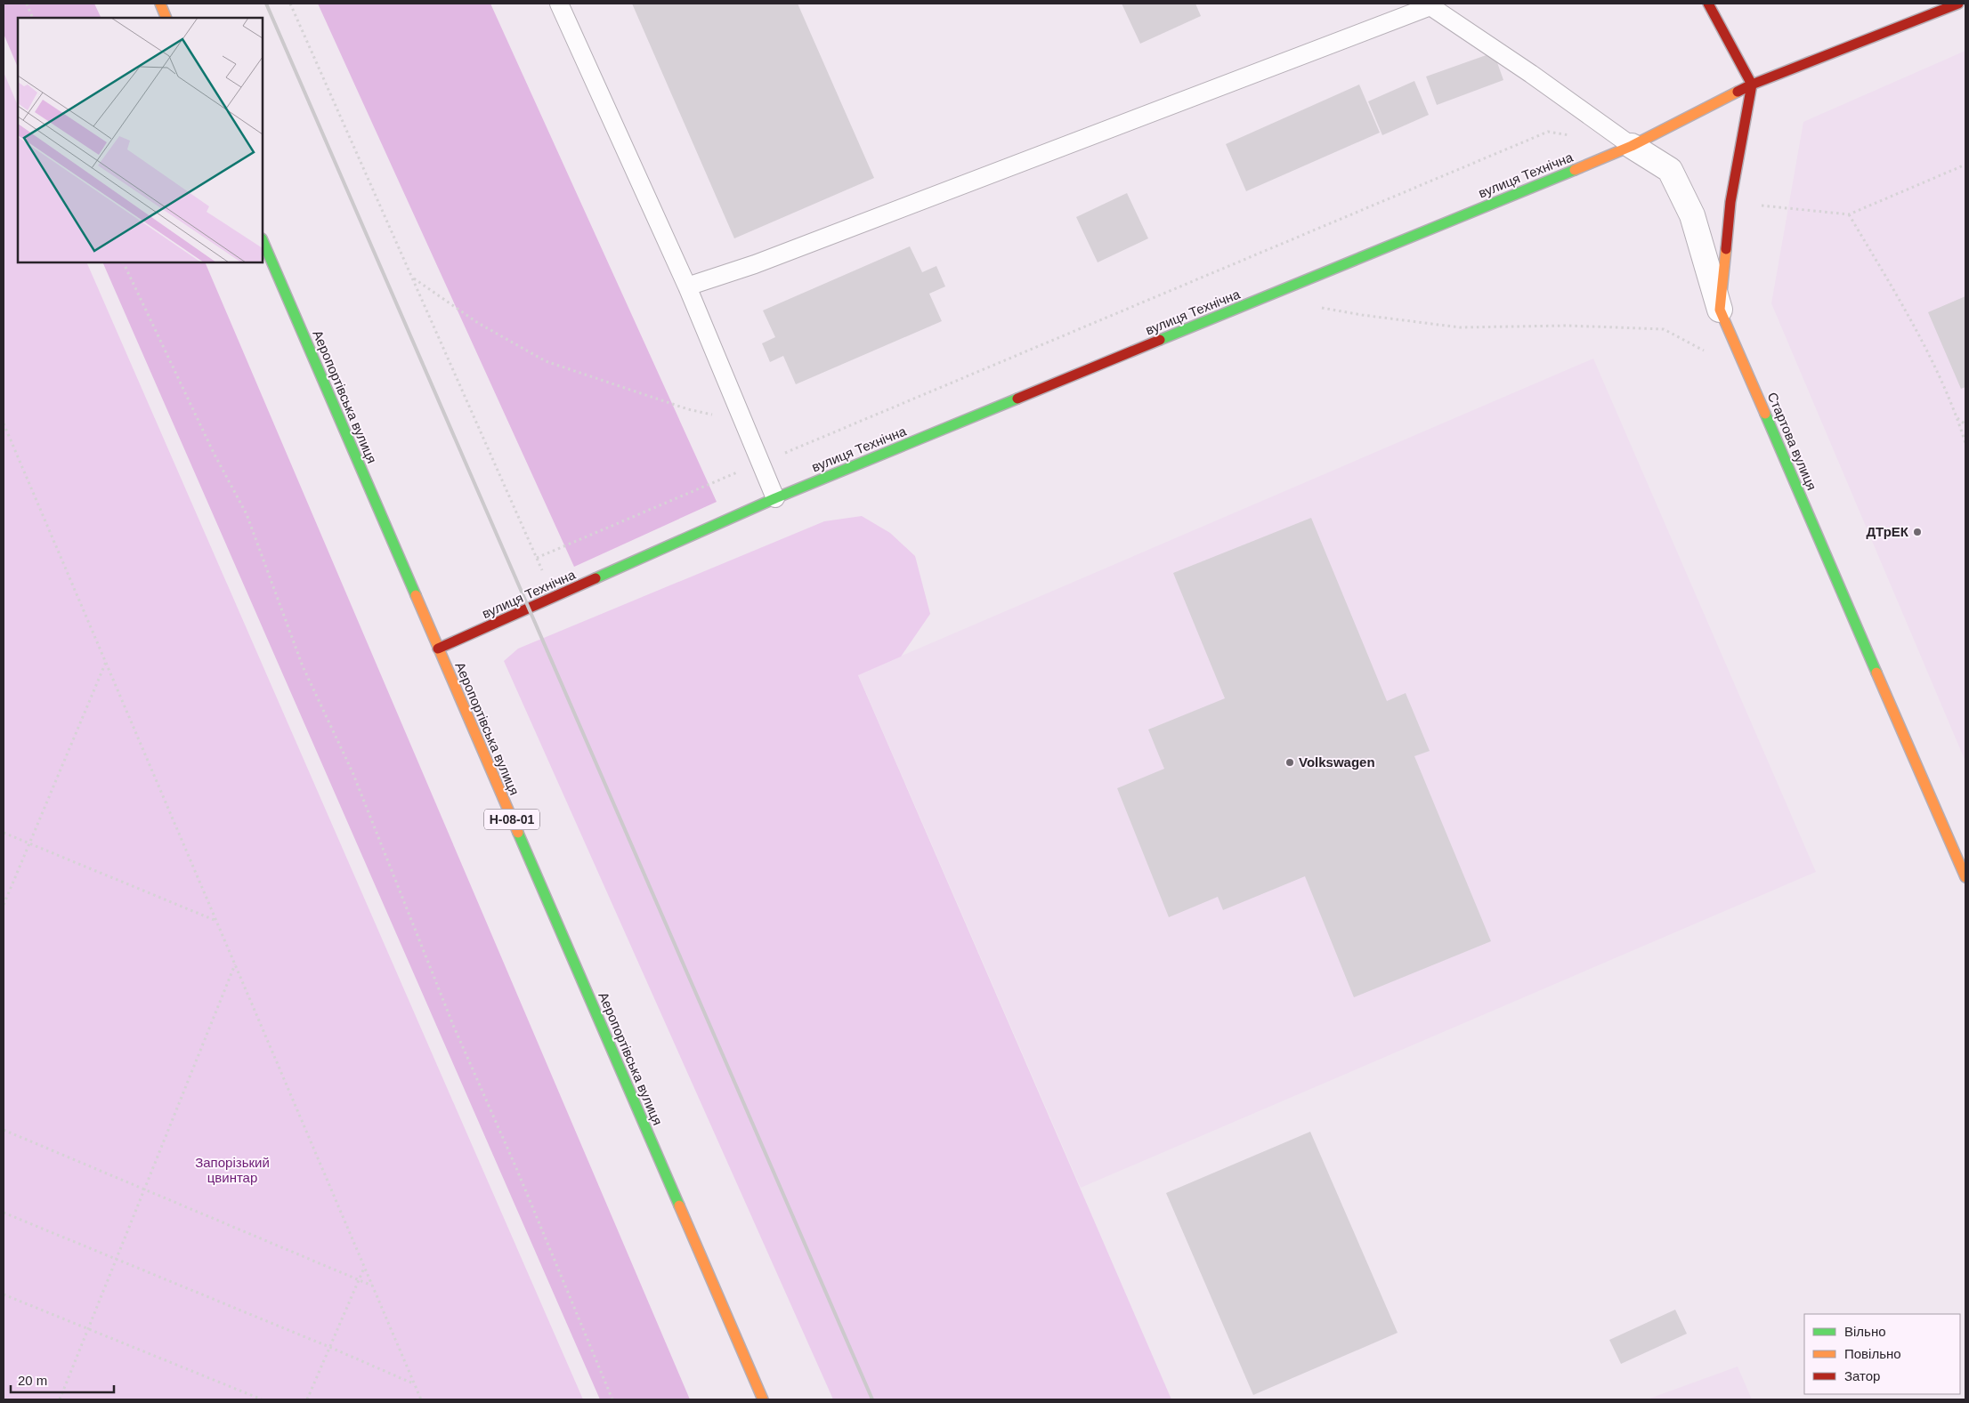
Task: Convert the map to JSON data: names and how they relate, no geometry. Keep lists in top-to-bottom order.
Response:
{
  "streets": {
    "street": [
      "вулиця Технічна",
      "Аеропортівська вулиця",
      "Стартова вулиця",
      "Н-08-01"
    ]
  },
  "crossings": [
    ["вулиця Технічна", "Аеропортівська вулиця"],
    ["вулиця Технічна", "Стартова вулиця"]
  ],
  "parks": ["Запорізький цвинтар"],
  "places": ["ДТрЕК", "Volkswagen"],
  "legend": ["Вільно", "Повільно", "Затор"],
  "scale_bar": "20 m"
}
